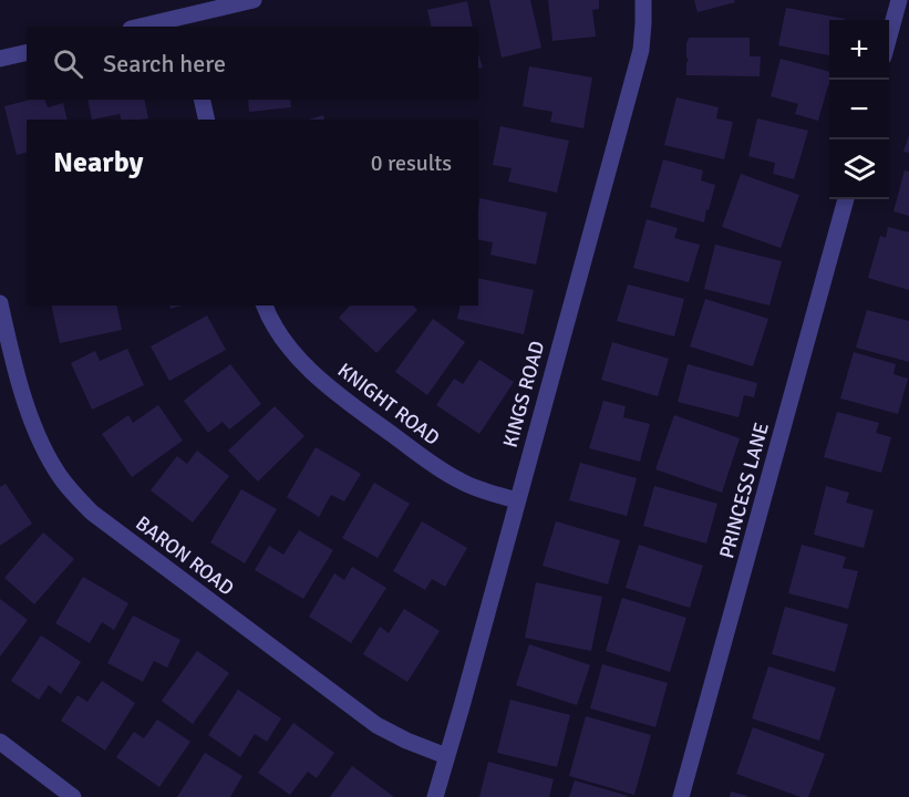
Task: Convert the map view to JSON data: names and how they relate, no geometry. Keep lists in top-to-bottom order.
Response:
{
  "streets": {
    "street": [
      "KINGS ROAD",
      "KNIGHT ROAD",
      "PRINCESS LANE",
      "BARON ROAD"
    ]
  },
  "crossings": [
    ["KINGS ROAD", "KNIGHT ROAD"],
    ["KINGS ROAD", "BARON ROAD"]
  ],
  "page": {
    "map_buttons": ["+", "−"],
    "search": "Search here",
    "heading": ["Nearby", "0 results"]
  }
}
